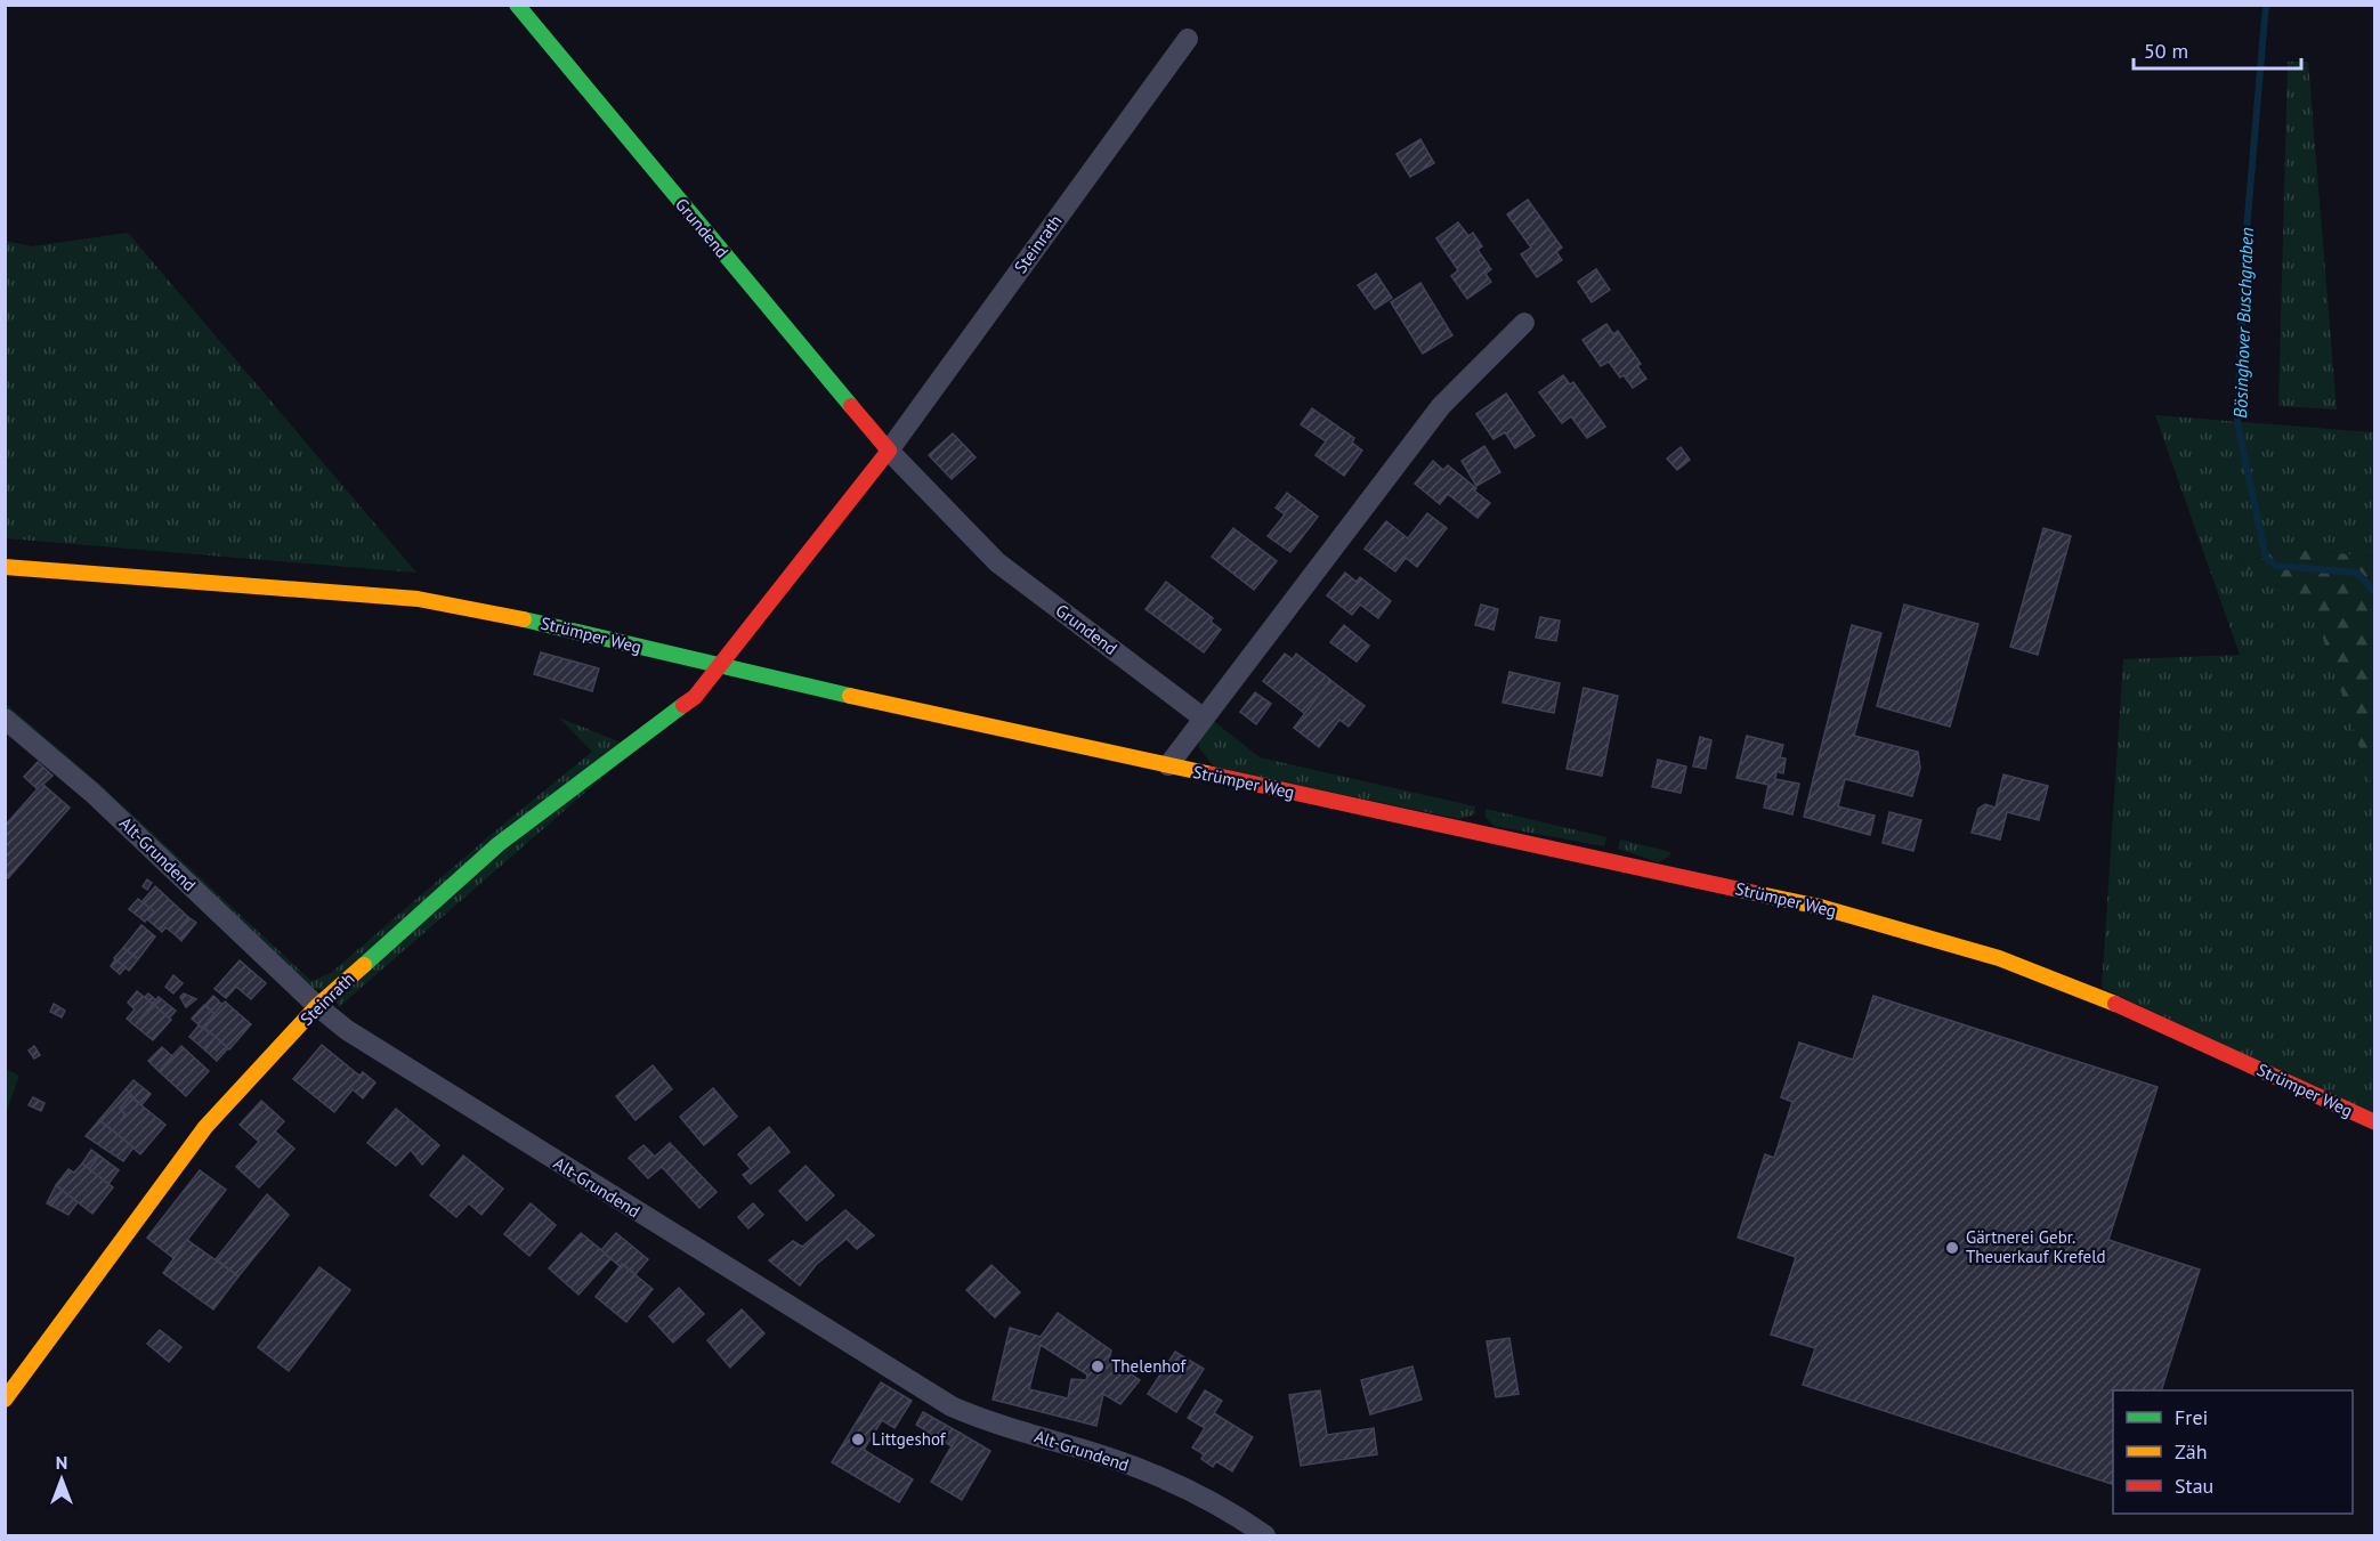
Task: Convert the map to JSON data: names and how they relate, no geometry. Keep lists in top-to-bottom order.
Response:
{
  "streets": {
    "street": [
      "Grundend",
      "Steinrath",
      "Strümper Weg",
      "Alt-Grundend"
    ]
  },
  "crossings": [
    ["Grundend", "Steinrath"],
    ["Grundend", "Strümper Weg"],
    ["Steinrath", "Strümper Weg"],
    ["Steinrath", "Alt-Grundend"]
  ],
  "water": ["Bösinghover Buschgraben"],
  "places": ["Gärtnerei Gebr. Theuerkauf Krefeld", "Thelenhof", "Littgeshof"],
  "legend": ["Frei", "Zäh", "Stau"],
  "scale_bar": "50 m",
  "north": "top"
}
